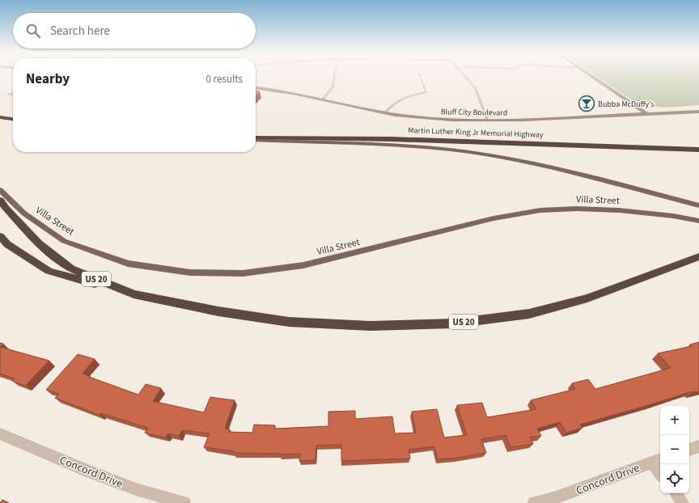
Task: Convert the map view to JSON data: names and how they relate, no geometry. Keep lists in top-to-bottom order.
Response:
{
  "streets": {
    "highway": ["Martin Luther King Jr Memorial Highway", "US 20"],
    "main road": ["Villa Street"],
    "street": ["Bluff City Boulevard", "Concord Drive"]
  },
  "places": {
    "bar": ["Bubba McDuffy's"]
  },
  "page": {
    "search": "Search here",
    "heading": ["Nearby", "0 results"],
    "map_buttons": ["+", "−"]
  }
}
